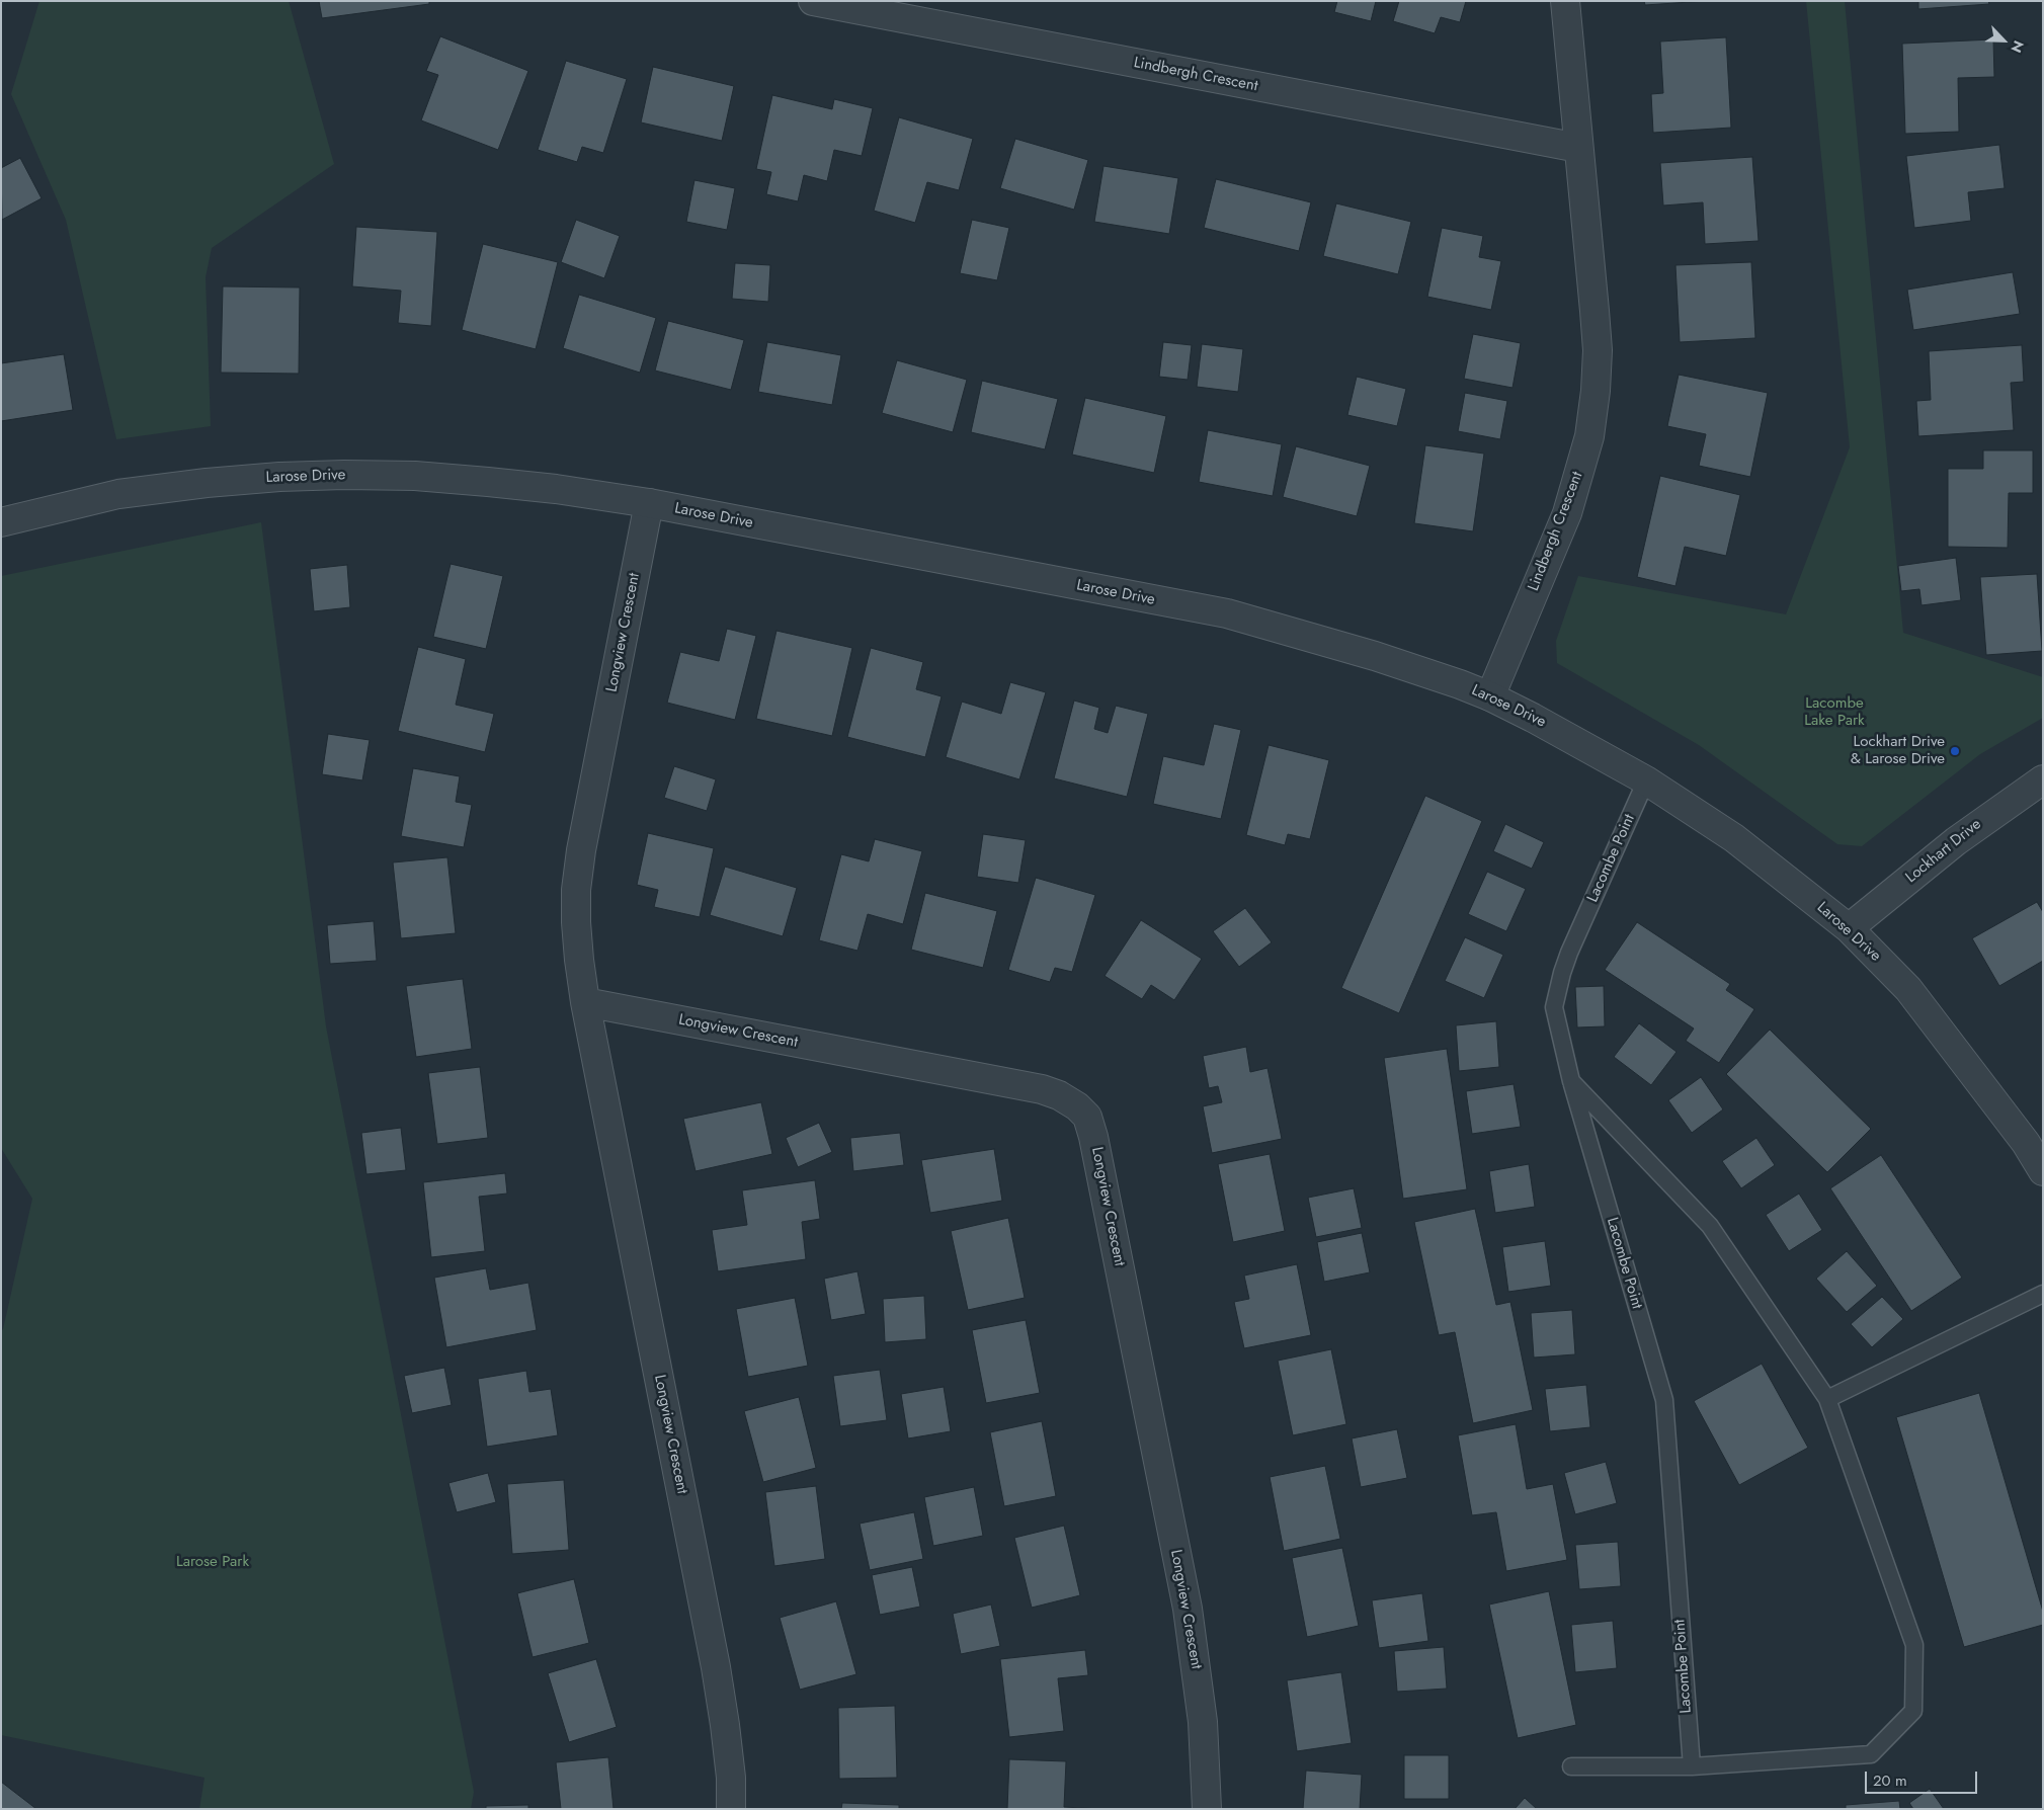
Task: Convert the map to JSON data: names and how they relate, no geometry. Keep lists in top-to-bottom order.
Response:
{
  "streets": {
    "street": [
      "Lindbergh Crescent",
      "Larose Drive",
      "Longview Crescent",
      "Lockhart Drive"
    ],
    "lane": ["Lacombe Point"]
  },
  "crossings": [
    ["Lindbergh Crescent", "Larose Drive"],
    ["Larose Drive", "Longview Crescent"],
    ["Larose Drive", "Lockhart Drive"],
    ["Larose Drive", "Lacombe Point"]
  ],
  "parks": ["Lacombe Lake Park", "Larose Park"],
  "places": ["Lockhart Drive & Larose Drive"],
  "scale_bar": "20 m",
  "north": "bottom right"
}
